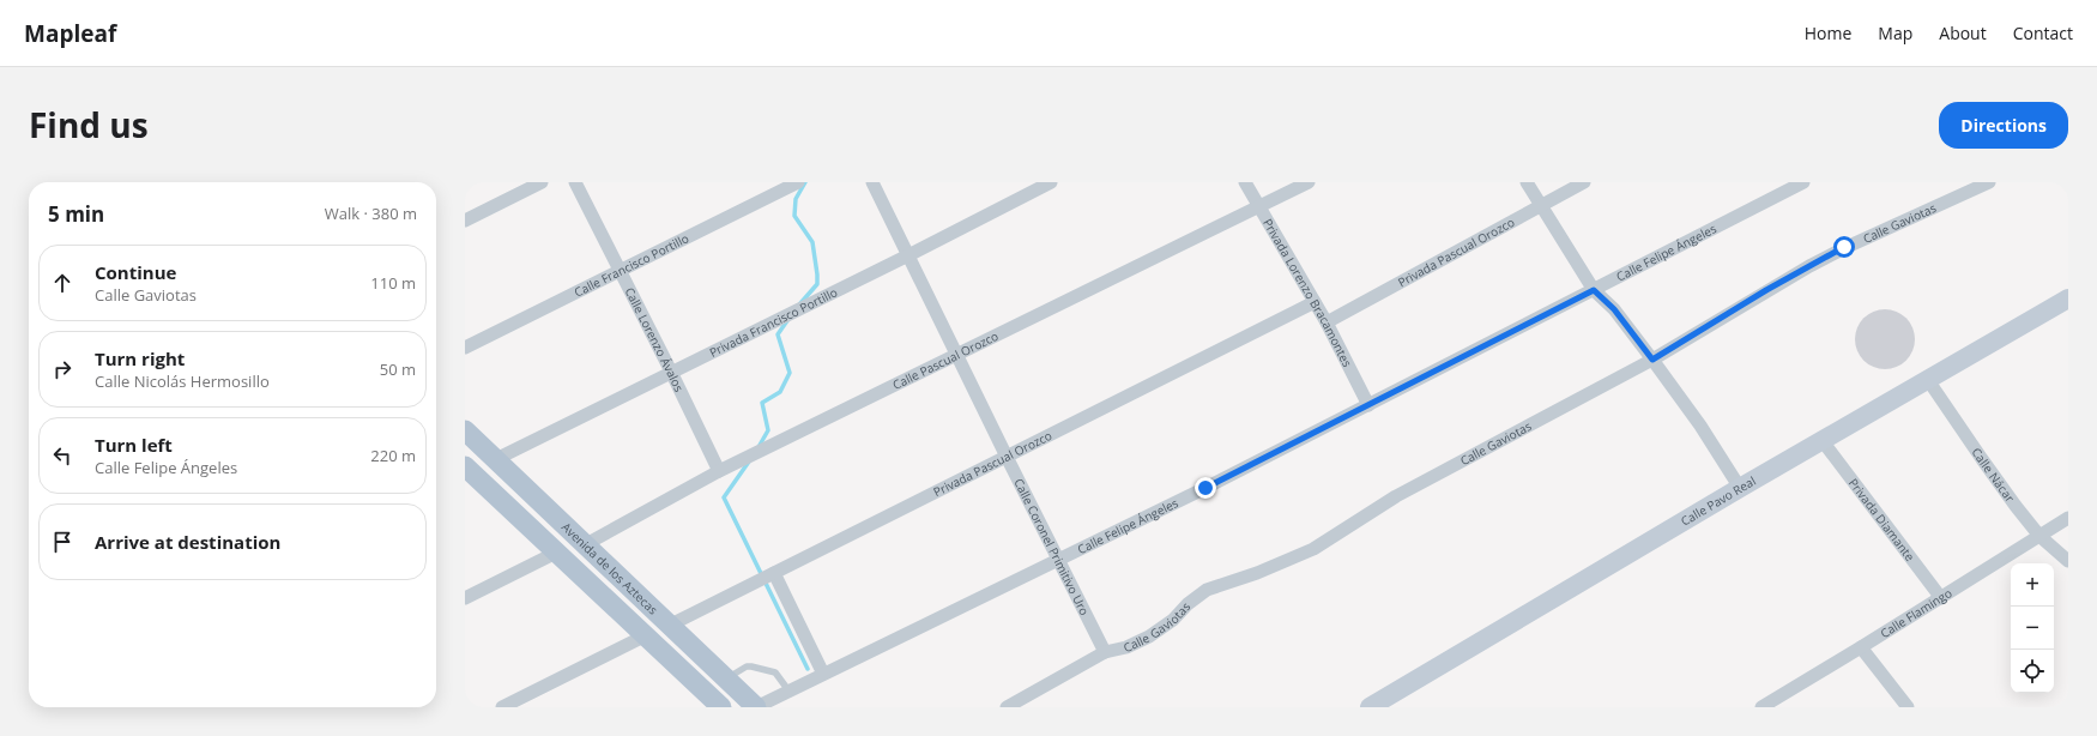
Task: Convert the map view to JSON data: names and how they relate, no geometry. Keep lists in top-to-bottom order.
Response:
{
  "streets": {
    "main road": ["Avenida de los Aztecas"],
    "street": [
      "Calle Gaviotas",
      "Privada Pascual Orozco",
      "Calle Felipe Ángeles",
      "Calle Francisco Portillo",
      "Privada Lorenzo Bracamontes",
      "Privada Francisco Portillo",
      "Calle Lorenzo Ávalos",
      "Calle Pascual Orozco",
      "Calle Nácar",
      "Calle Pavo Real",
      "Privada Diamante",
      "Calle Coronel Primitivo Uro",
      "Calle Flamingo"
    ]
  },
  "crossings": [
    ["Calle Gaviotas", "Calle Coronel Primitivo Uro"],
    ["Privada Pascual Orozco", "Privada Lorenzo Bracamontes"],
    ["Privada Pascual Orozco", "Calle Coronel Primitivo Uro"],
    ["Privada Pascual Orozco", "Avenida de los Aztecas"],
    ["Calle Felipe Ángeles", "Privada Lorenzo Bracamontes"],
    ["Calle Felipe Ángeles", "Calle Coronel Primitivo Uro"],
    ["Calle Felipe Ángeles", "Avenida de los Aztecas"],
    ["Calle Francisco Portillo", "Calle Lorenzo Ávalos"],
    ["Privada Lorenzo Bracamontes", "Calle Pascual Orozco"],
    ["Privada Francisco Portillo", "Calle Lorenzo Ávalos"],
    ["Privada Francisco Portillo", "Calle Coronel Primitivo Uro"],
    ["Privada Francisco Portillo", "Avenida de los Aztecas"],
    ["Calle Lorenzo Ávalos", "Calle Pascual Orozco"],
    ["Calle Pascual Orozco", "Calle Coronel Primitivo Uro"],
    ["Calle Pascual Orozco", "Avenida de los Aztecas"],
    ["Calle Nácar", "Calle Pavo Real"],
    ["Calle Nácar", "Calle Flamingo"],
    ["Calle Pavo Real", "Privada Diamante"],
    ["Privada Diamante", "Calle Flamingo"]
  ],
  "page": {
    "header": "Mapleaf",
    "nav": [
      "Home",
      "Map",
      "About",
      "Contact"
    ],
    "title": "Find us",
    "buttons": "Directions",
    "heading": ["5 min", "Walk · 380 m"],
    "list": [
      ["Continue", "Calle Gaviotas", "110 m"],
      ["Turn right", "Calle Nicolás Hermosillo", "50 m"],
      ["Turn left", "Calle Felipe Ángeles", "220 m"],
      "Arrive at destination"
    ],
    "map_buttons": ["+", "−"]
  }
}
